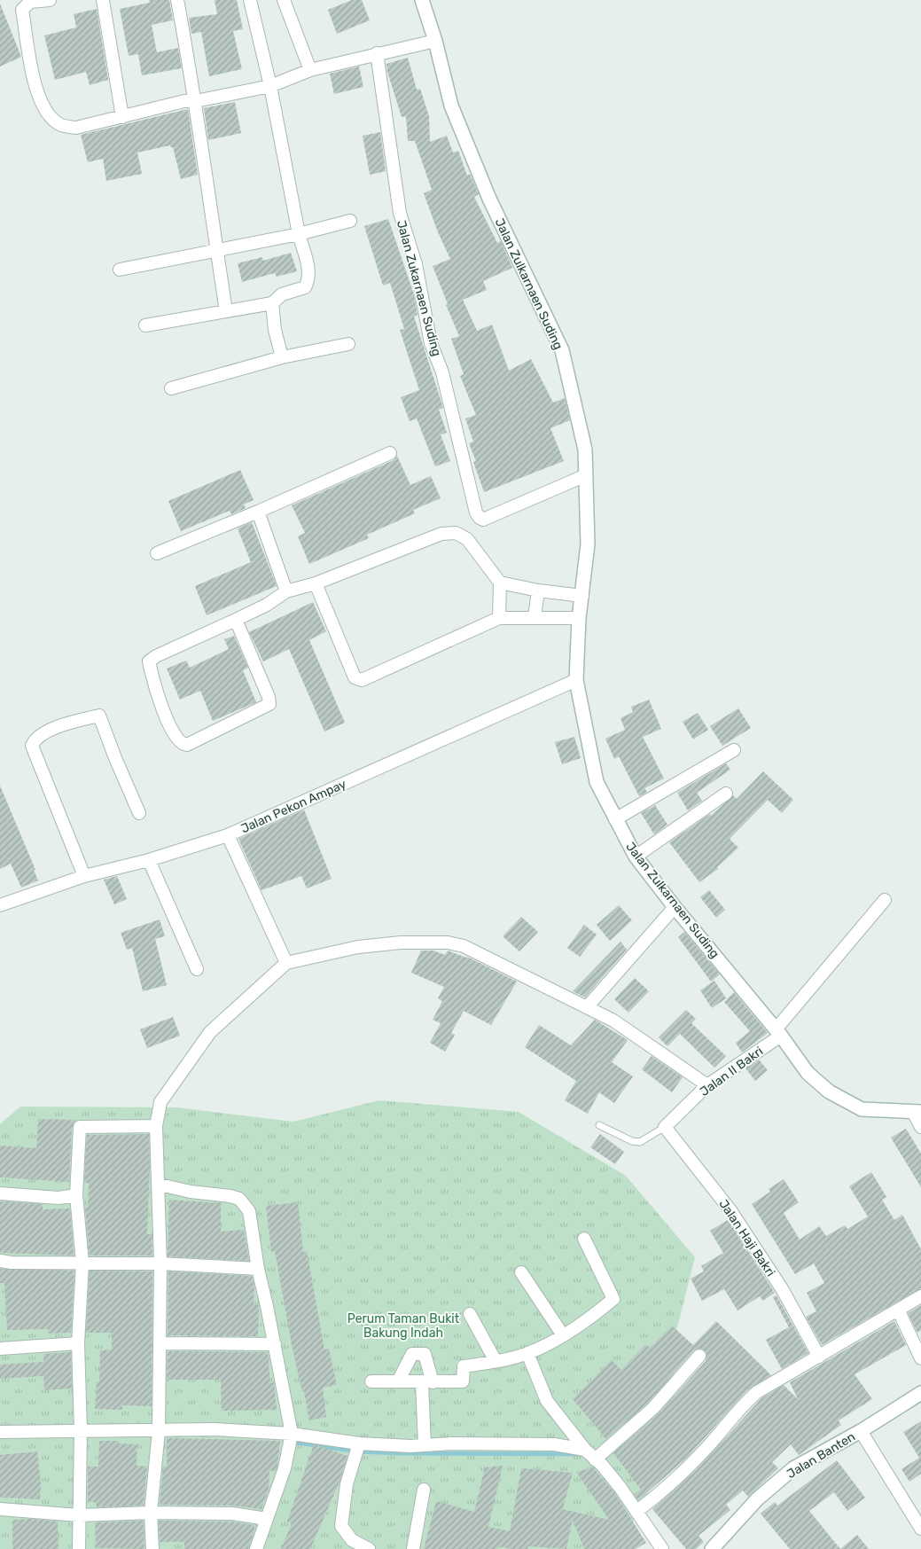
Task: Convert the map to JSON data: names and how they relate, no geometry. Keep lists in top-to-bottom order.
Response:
{
  "streets": {
    "street": [
      "Jalan Zulkarnaen Suding",
      "Jalan Zukarnaen Suding",
      "Jalan Pekon Ampay",
      "Jalan II Bakri",
      "Jalan Haji Bakri",
      "Jalan Banten"
    ]
  },
  "crossings": [
    ["Jalan Zulkarnaen Suding", "Jalan Zukarnaen Suding"],
    ["Jalan Zulkarnaen Suding", "Jalan Pekon Ampay"],
    ["Jalan Zulkarnaen Suding", "Jalan II Bakri"],
    ["Jalan II Bakri", "Jalan Haji Bakri"]
  ],
  "parks": ["Perum Taman Bukit Bakung Indah"]
}
